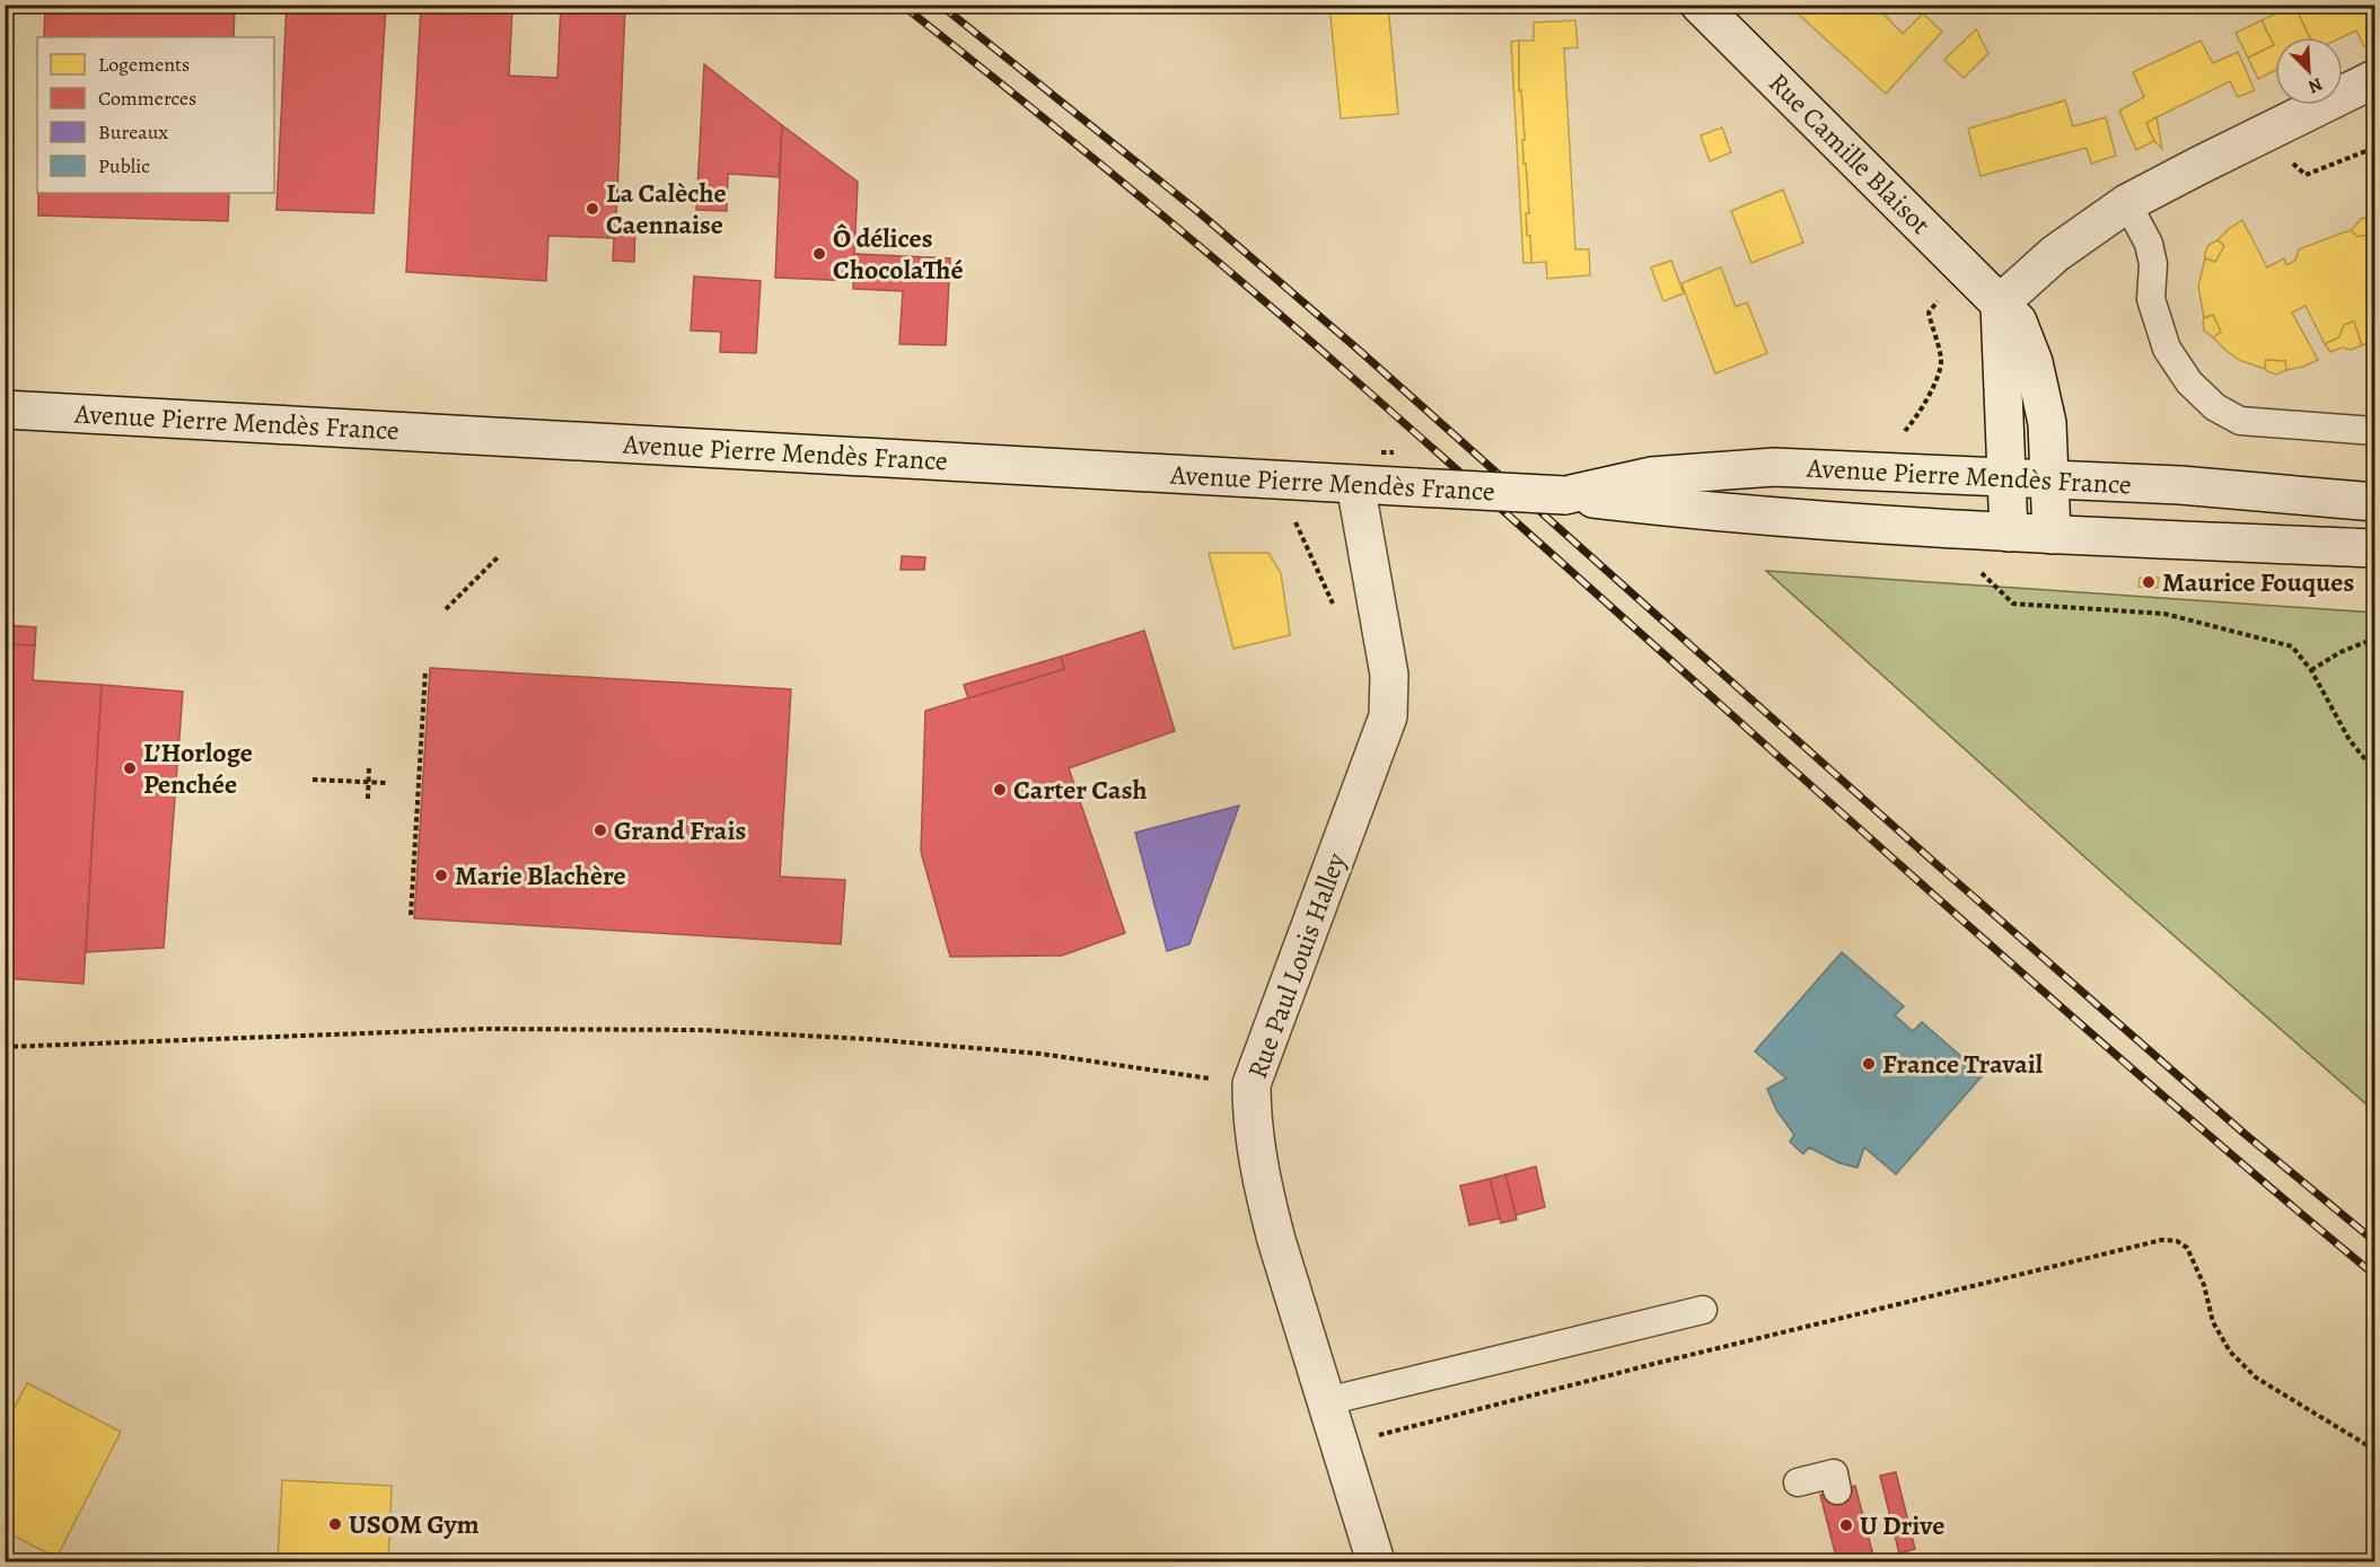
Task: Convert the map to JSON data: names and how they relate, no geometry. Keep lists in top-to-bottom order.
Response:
{
  "streets": {
    "main road": ["Rue Camille Blaisot", "Avenue Pierre Mendès France", "Rue Paul Louis Halley"]
  },
  "crossings": [
    ["Rue Camille Blaisot", "Avenue Pierre Mendès France"],
    ["Avenue Pierre Mendès France", "Rue Paul Louis Halley"]
  ],
  "places": [
    "La Calèche Caennaise",
    "Ô délices ChocolaThé",
    "Maurice Fouques",
    "L’Horloge Penchée",
    "Carter Cash",
    "Grand Frais",
    "Marie Blachère",
    "France Travail",
    "USOM Gym",
    "U Drive"
  ],
  "legend": [
    "Logements",
    "Commerces",
    "Bureaux",
    "Public"
  ],
  "north": "bottom right"
}
